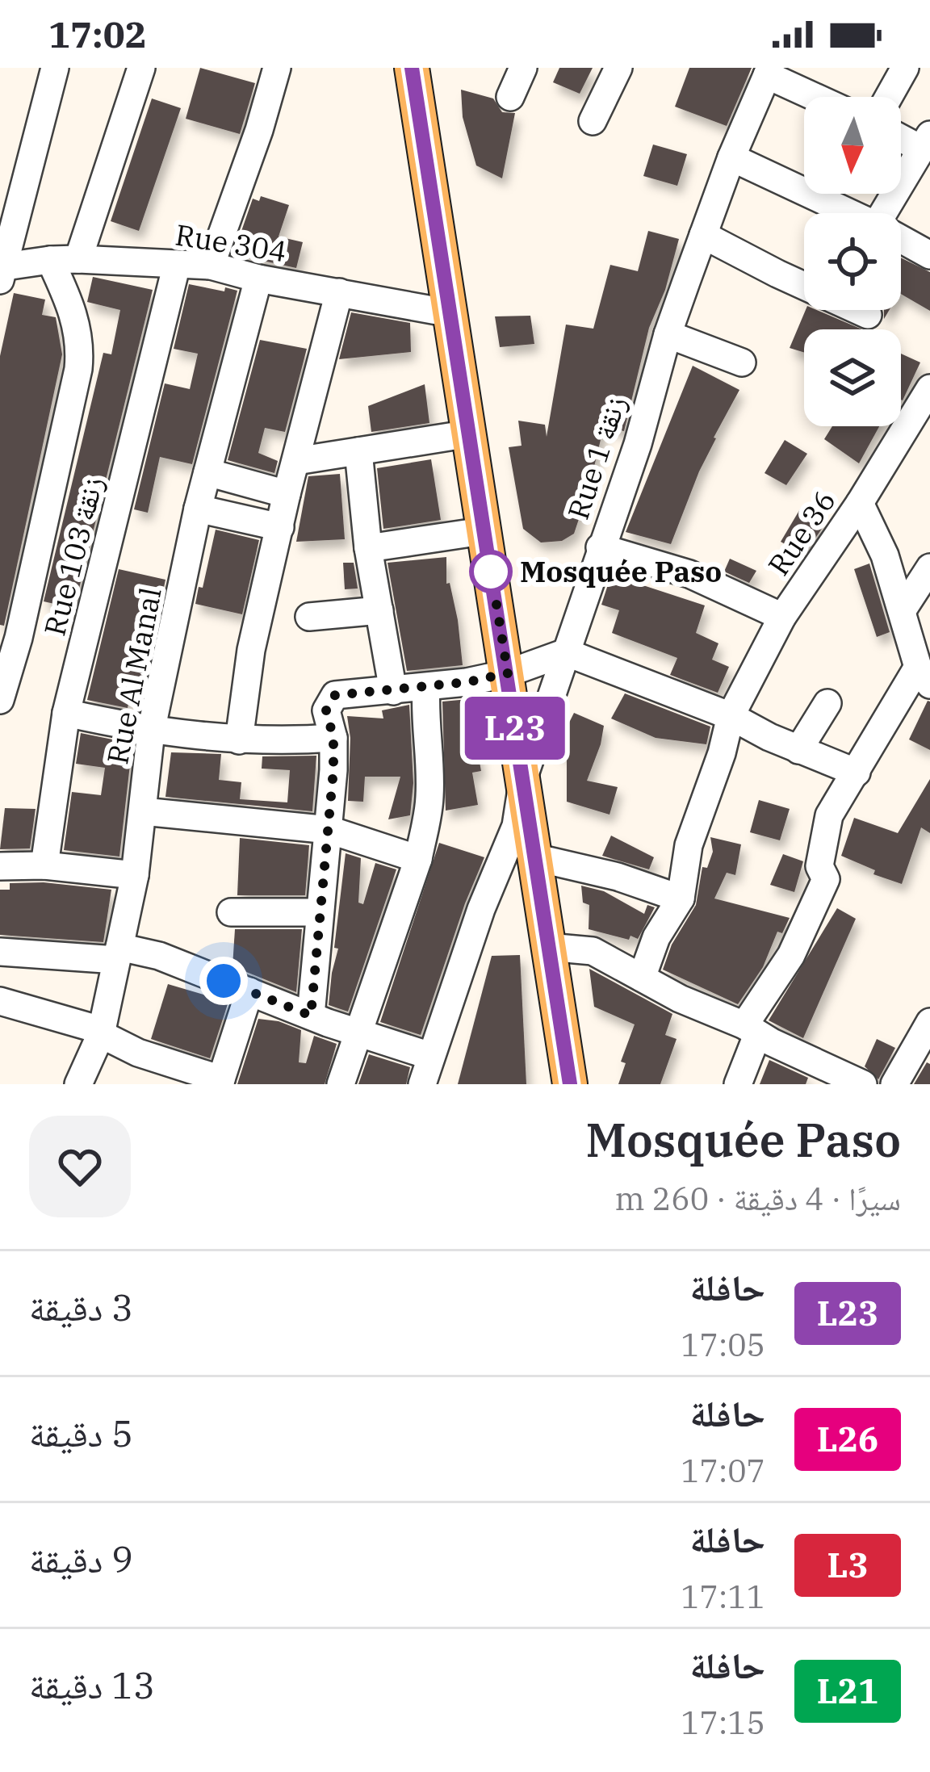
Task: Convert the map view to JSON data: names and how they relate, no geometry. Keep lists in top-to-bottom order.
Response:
{
  "streets": {
    "street": [
      "Rue 304",
      "Rue 1 زنقة",
      "Rue 36",
      "Rue 103 زنقة",
      "Rue Al Manal"
    ]
  },
  "crossings": [
    ["Rue 304", "Rue 103 زنقة"],
    ["Rue 304", "Rue Al Manal"]
  ],
  "places": ["Mosquée Paso"],
  "lines": ["bus line L23"],
  "north": "bottom",
  "page": {
    "status": "17:02",
    "on_map": "L23",
    "heading": ["Mosquée Paso", "سيرًا · 4 دقيقة · 260 m"],
    "list": [
      {
        "mark": "L23",
        "name": "حافلة",
        "note": "17:05",
        "value": "3 دقيقة"
      },
      {
        "mark": "L26",
        "name": "حافلة",
        "note": "17:07",
        "value": "5 دقيقة"
      },
      {
        "mark": "L3",
        "name": "حافلة",
        "note": "17:11",
        "value": "9 دقيقة"
      },
      {
        "mark": "L21",
        "name": "حافلة",
        "note": "17:15",
        "value": "13 دقيقة"
      }
    ]
  }
}
